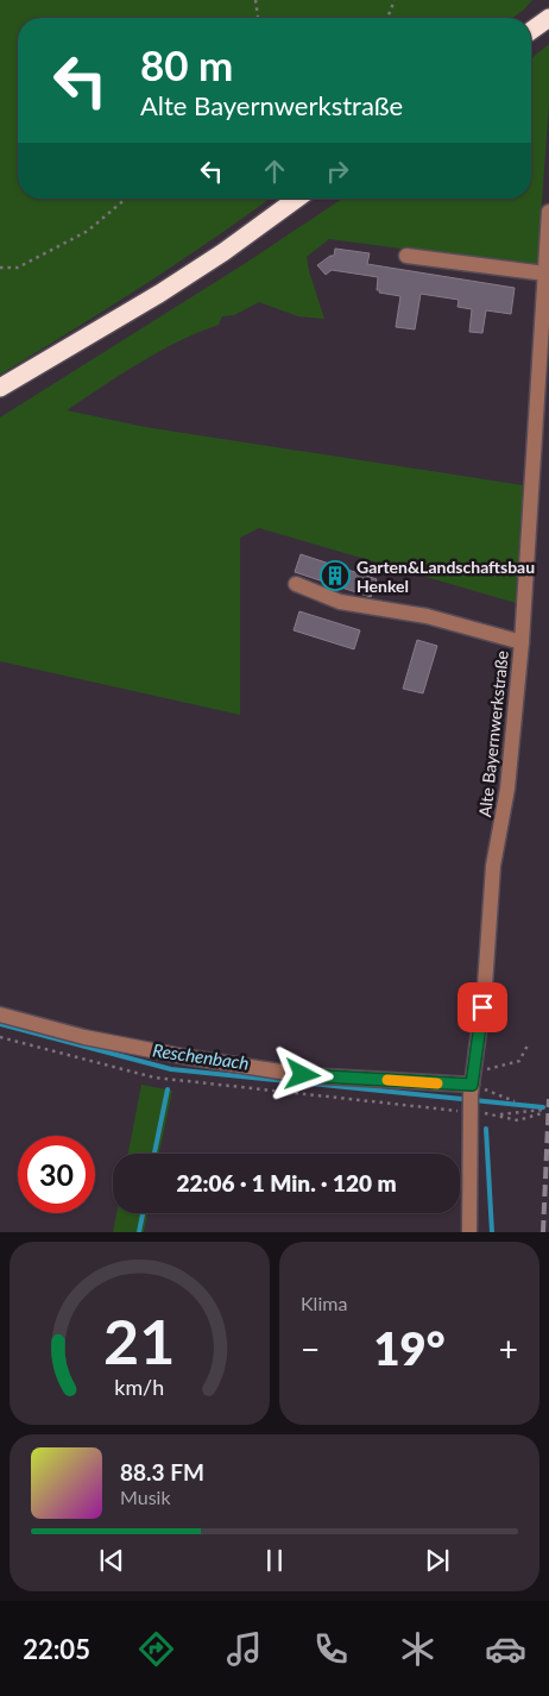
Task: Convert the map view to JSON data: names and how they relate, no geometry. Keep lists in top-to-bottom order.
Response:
{
  "streets": {
    "street": ["Alte Bayernwerkstraße"]
  },
  "water": ["Reschenbach"],
  "places": {
    "building": ["Garten&Landschaftsbau Henkel"]
  },
  "page": {
    "turn": ["80 m", "Alte Bayernwerkstraße"],
    "limit": "30",
    "trip": "22:06 · 1 Min. · 120 m",
    "tile": "Klima",
    "heat": ["−", "19°", "+"],
    "song": ["88.3 FM", "Musik"],
    "tabs": "22:05",
    "gauge": ["21", "km/h"]
  }
}
